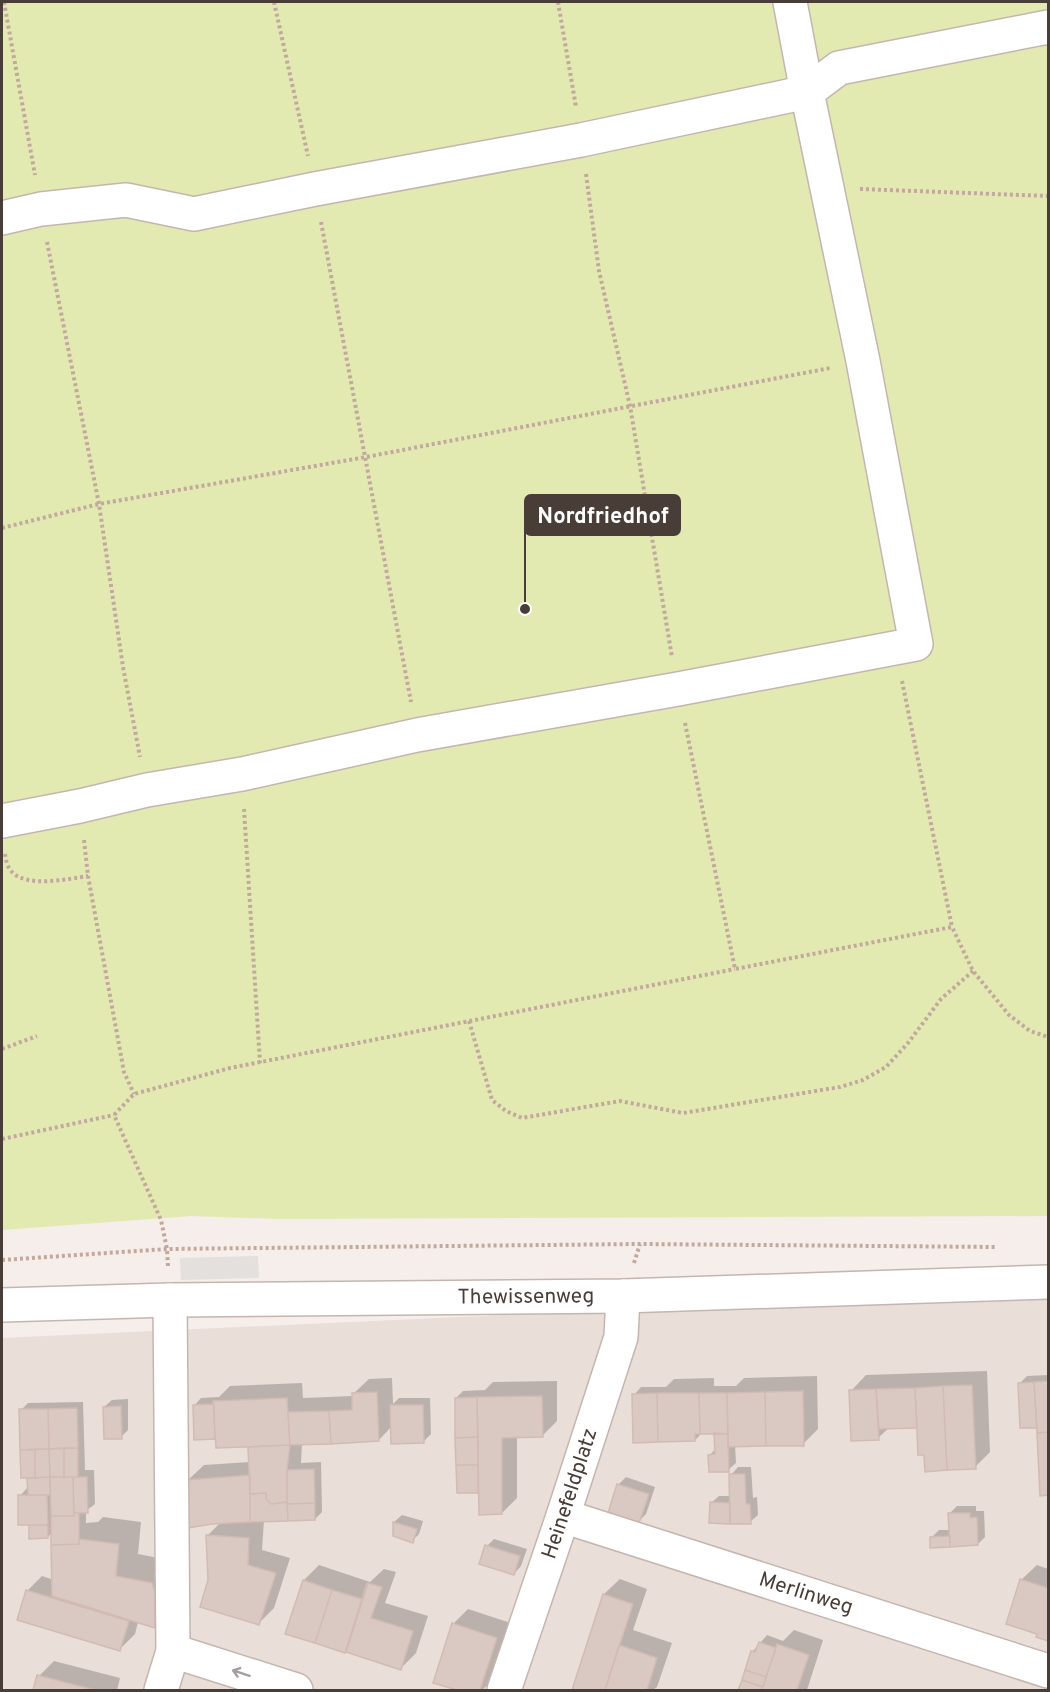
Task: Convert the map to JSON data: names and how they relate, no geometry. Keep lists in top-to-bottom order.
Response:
{
  "streets": {
    "street": ["Thewissenweg", "Heinefeldplatz", "Merlinweg"]
  },
  "crossings": [
    ["Thewissenweg", "Heinefeldplatz"],
    ["Heinefeldplatz", "Merlinweg"]
  ],
  "places": ["Nordfriedhof"]
}
